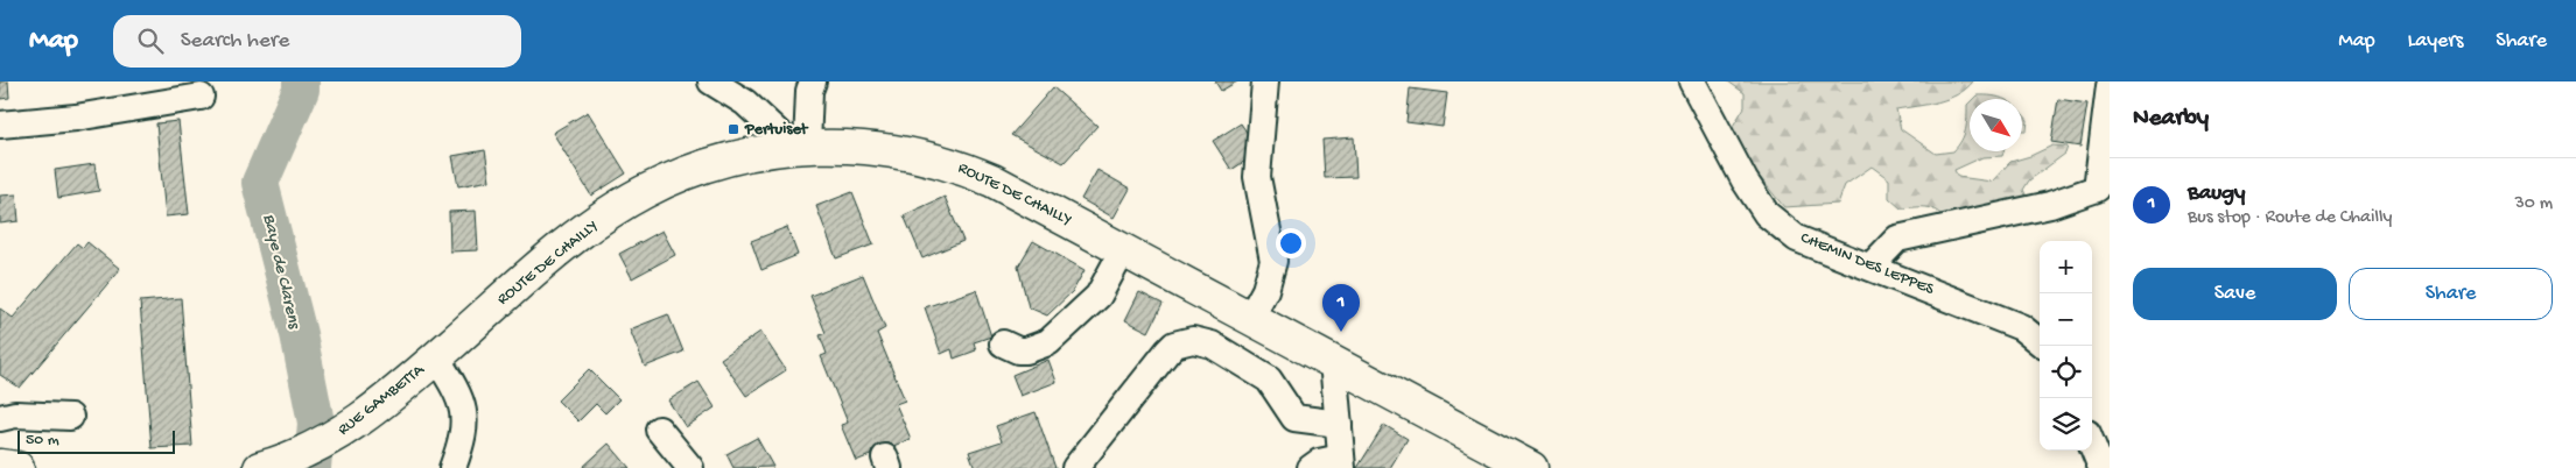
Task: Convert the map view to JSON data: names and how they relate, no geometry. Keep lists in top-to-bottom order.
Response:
{
  "streets": {
    "main road": ["ROUTE DE CHAILLY", "RUE GAMBETTA"],
    "street": ["CHEMIN DES LEPPES"]
  },
  "crossings": [
    ["ROUTE DE CHAILLY", "RUE GAMBETTA"]
  ],
  "water": ["Baye de Clarens"],
  "places": {
    "transit": ["Pertuiset"]
  },
  "scale_bar": "50 m",
  "north": "bottom right",
  "page": {
    "header": "Map",
    "search": "Search here",
    "nav": ["Map", "Layers", "Share"],
    "heading": "Nearby",
    "list": [
      {
        "mark": "1",
        "name": "Baugy",
        "note": "Bus stop · Route de Chailly",
        "value": "30 m"
      }
    ],
    "map_buttons": ["+", "−"],
    "buttons": ["Save", "Share"],
    "pins": "1",
    "scale": "50 m"
  }
}
